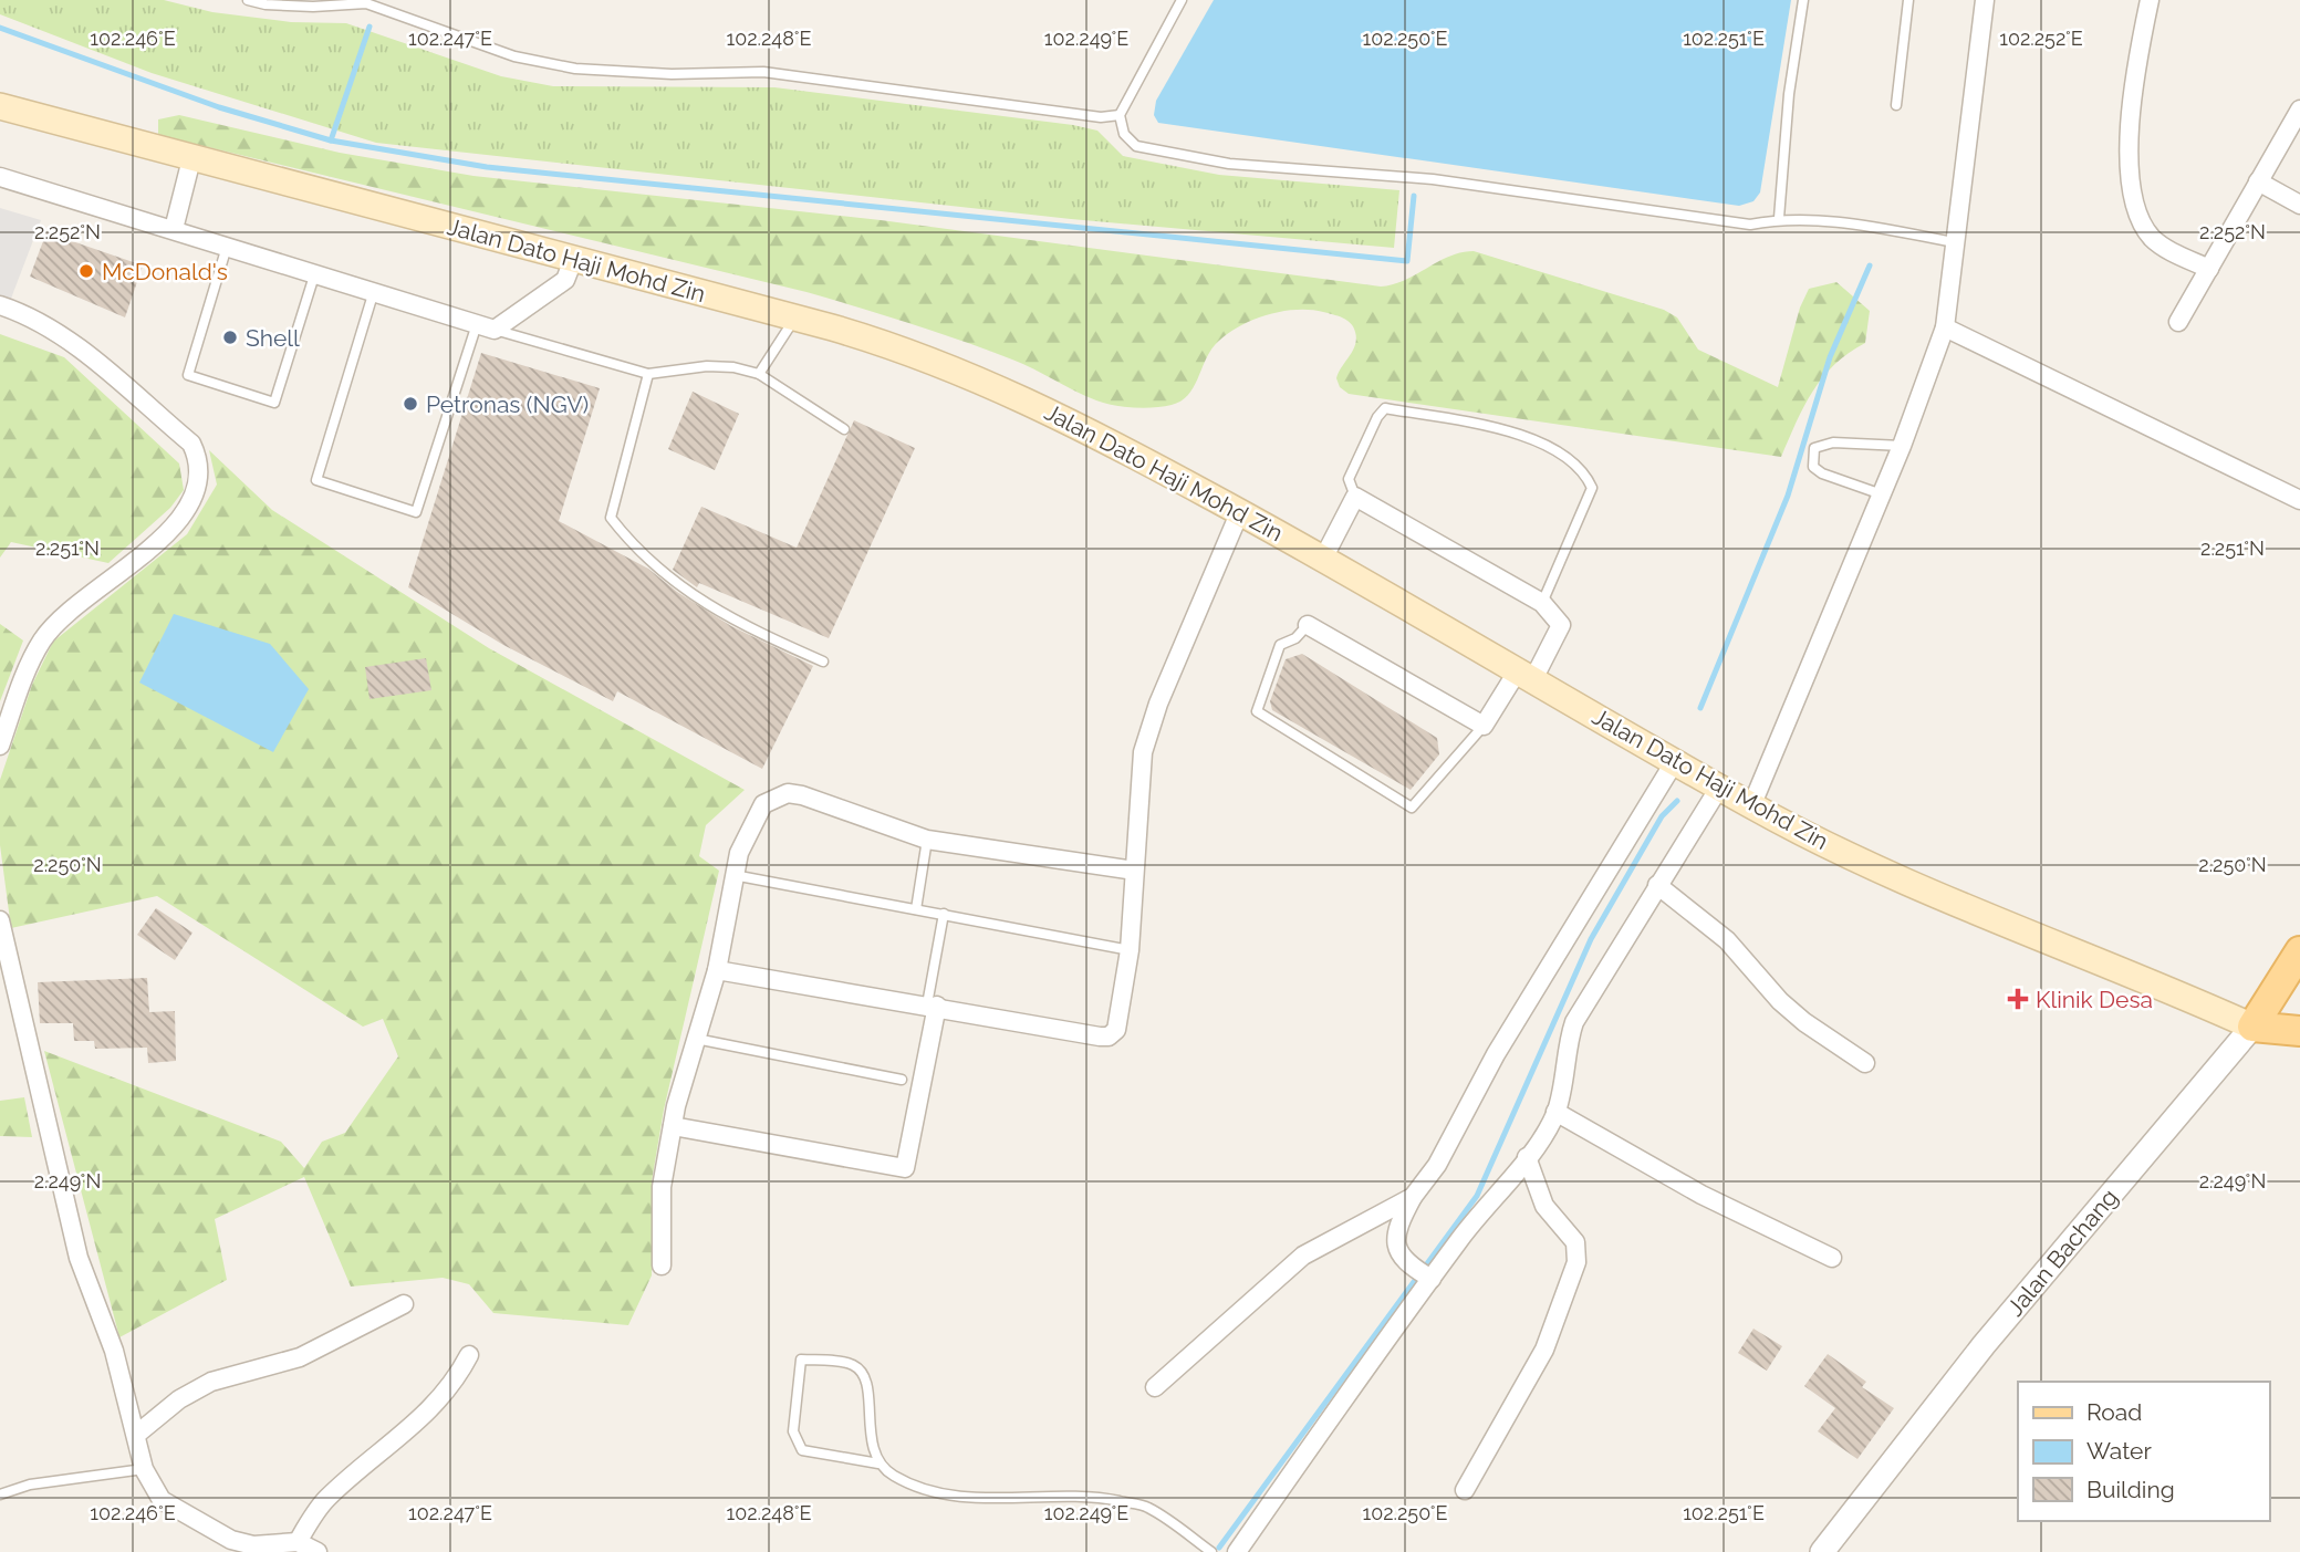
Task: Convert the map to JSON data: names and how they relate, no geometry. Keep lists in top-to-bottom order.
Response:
{
  "streets": {
    "main road": ["Jalan Dato Haji Mohd Zin", "Jalan Bachang"]
  },
  "crossings": [
    ["Jalan Dato Haji Mohd Zin", "Jalan Bachang"]
  ],
  "places": {
    "other": ["McDonald's", "Shell", "Petronas (NGV)"],
    "health": ["Klinik Desa"]
  },
  "legend": ["Road", "Water", "Building"],
  "coordinates": [
    "102.246°E",
    "102.247°E",
    "102.248°E",
    "102.249°E",
    "102.250°E",
    "102.251°E",
    "102.252°E",
    "2.252°N",
    "2.251°N",
    "2.250°N",
    "2.249°N"
  ]
}
